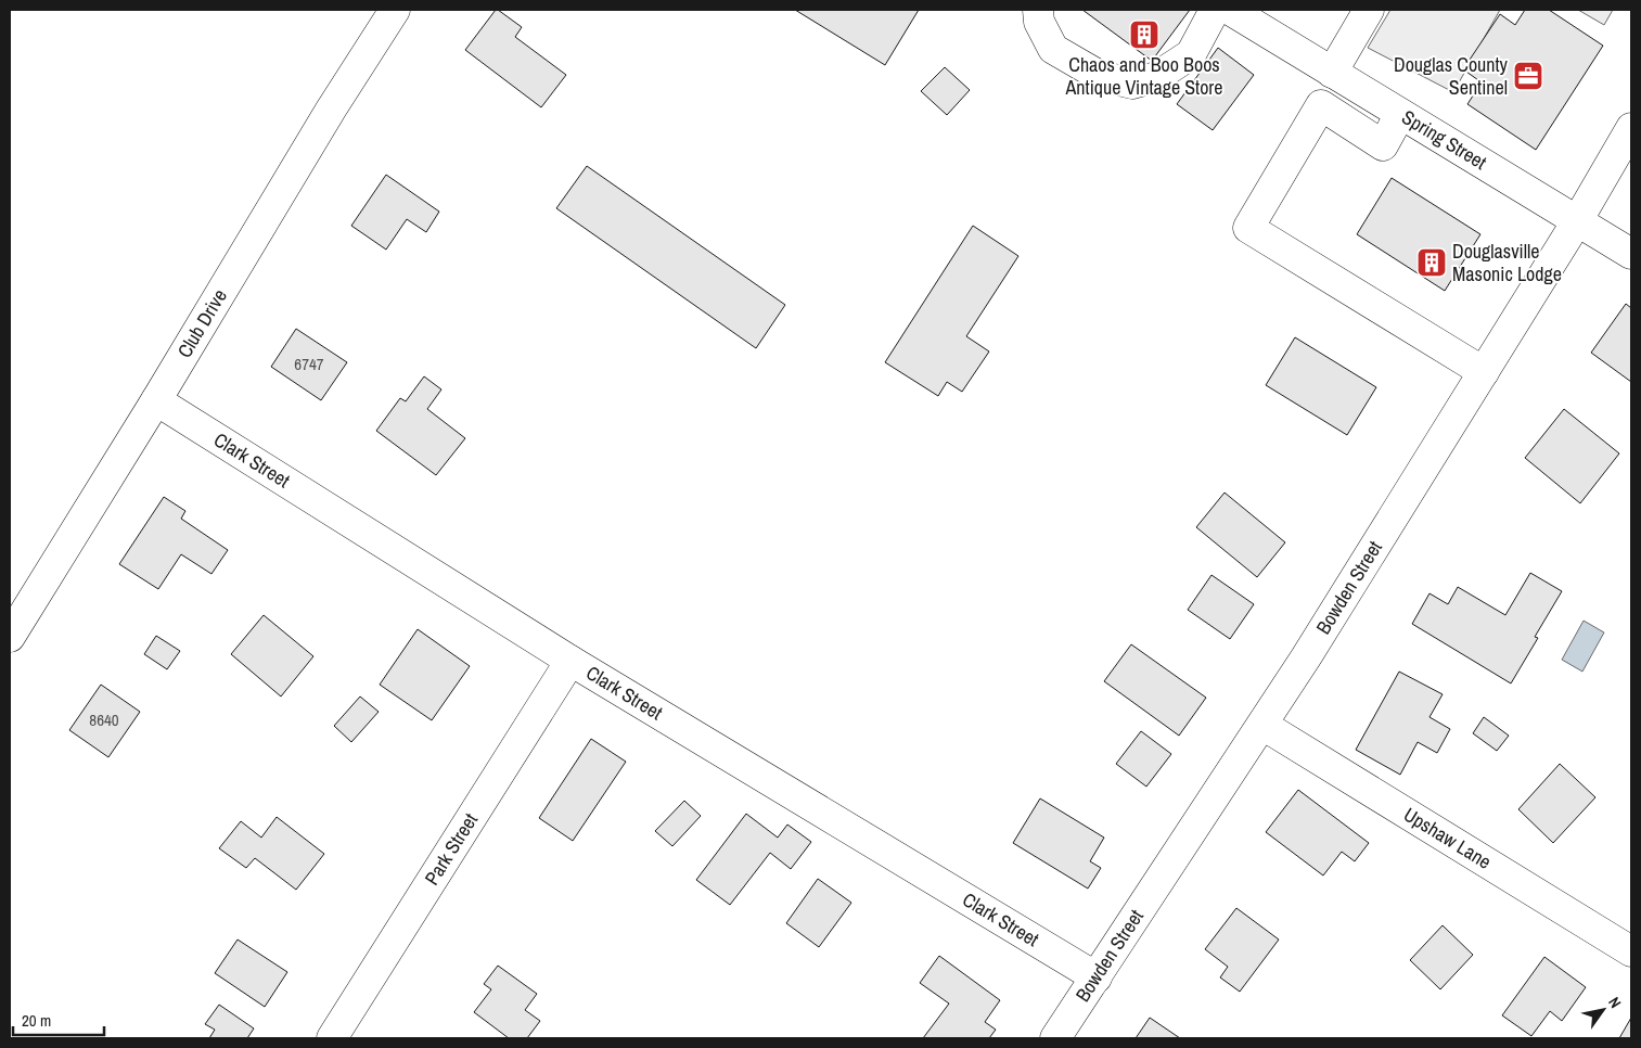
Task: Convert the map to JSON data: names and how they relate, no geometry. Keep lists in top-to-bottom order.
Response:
{
  "streets": {
    "street": [
      "Spring Street",
      "Club Drive",
      "Clark Street",
      "Bowden Street",
      "Upshaw Lane",
      "Park Street"
    ]
  },
  "crossings": [
    ["Spring Street", "Bowden Street"],
    ["Club Drive", "Clark Street"],
    ["Clark Street", "Bowden Street"],
    ["Clark Street", "Park Street"],
    ["Bowden Street", "Upshaw Lane"]
  ],
  "places": {
    "building": ["Chaos and Boo Boos Antique Vintage Store", "Douglasville Masonic Lodge"],
    "office": ["Douglas County Sentinel"]
  },
  "house_numbers": ["6747", "8640"],
  "scale_bar": "20 m",
  "north": "top right"
}
